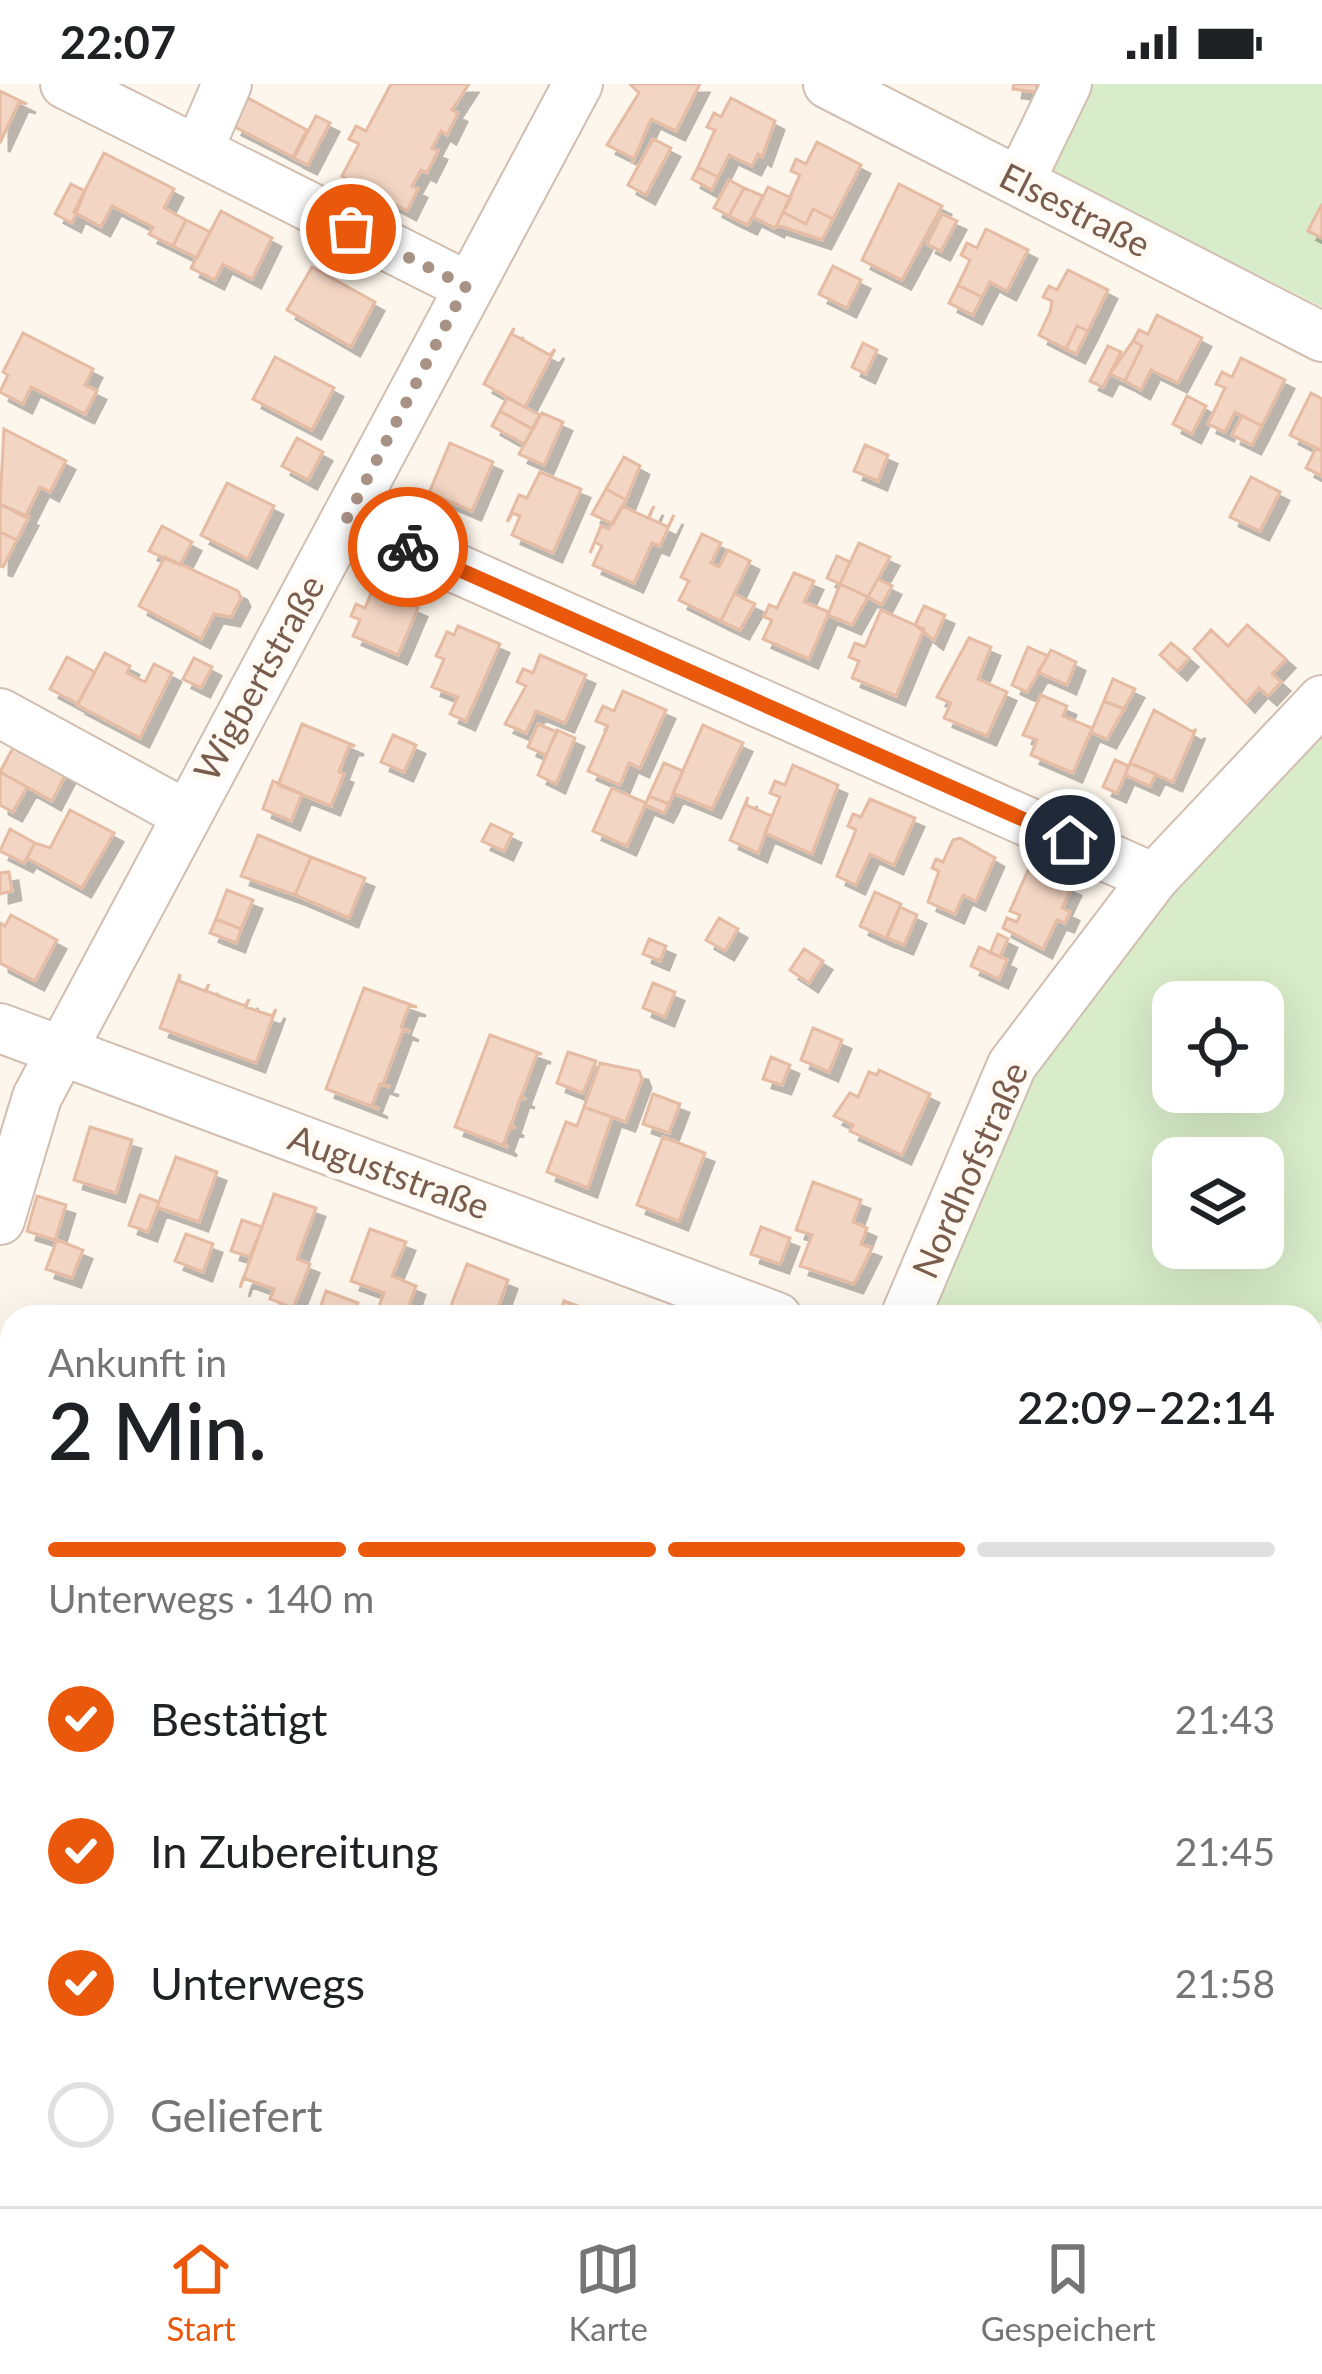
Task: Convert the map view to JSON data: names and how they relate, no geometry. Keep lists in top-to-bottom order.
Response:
{
  "streets": {
    "street": [
      "Elsestraße",
      "Wigbertstraße",
      "Nordhofstraße",
      "Auguststraße"
    ]
  },
  "crossings": [
    ["Wigbertstraße", "Auguststraße"]
  ],
  "page": {
    "status": "22:07",
    "heading": ["2 Min.", "Ankunft in", "22:09–22:14"],
    "bar": "Unterwegs · 140 m",
    "list": [
      ["Bestätigt", "21:43"],
      ["In Zubereitung", "21:45"],
      ["Unterwegs", "21:58"],
      "Geliefert"
    ],
    "tabs": ["Start", "Karte", "Gespeichert"]
  }
}
